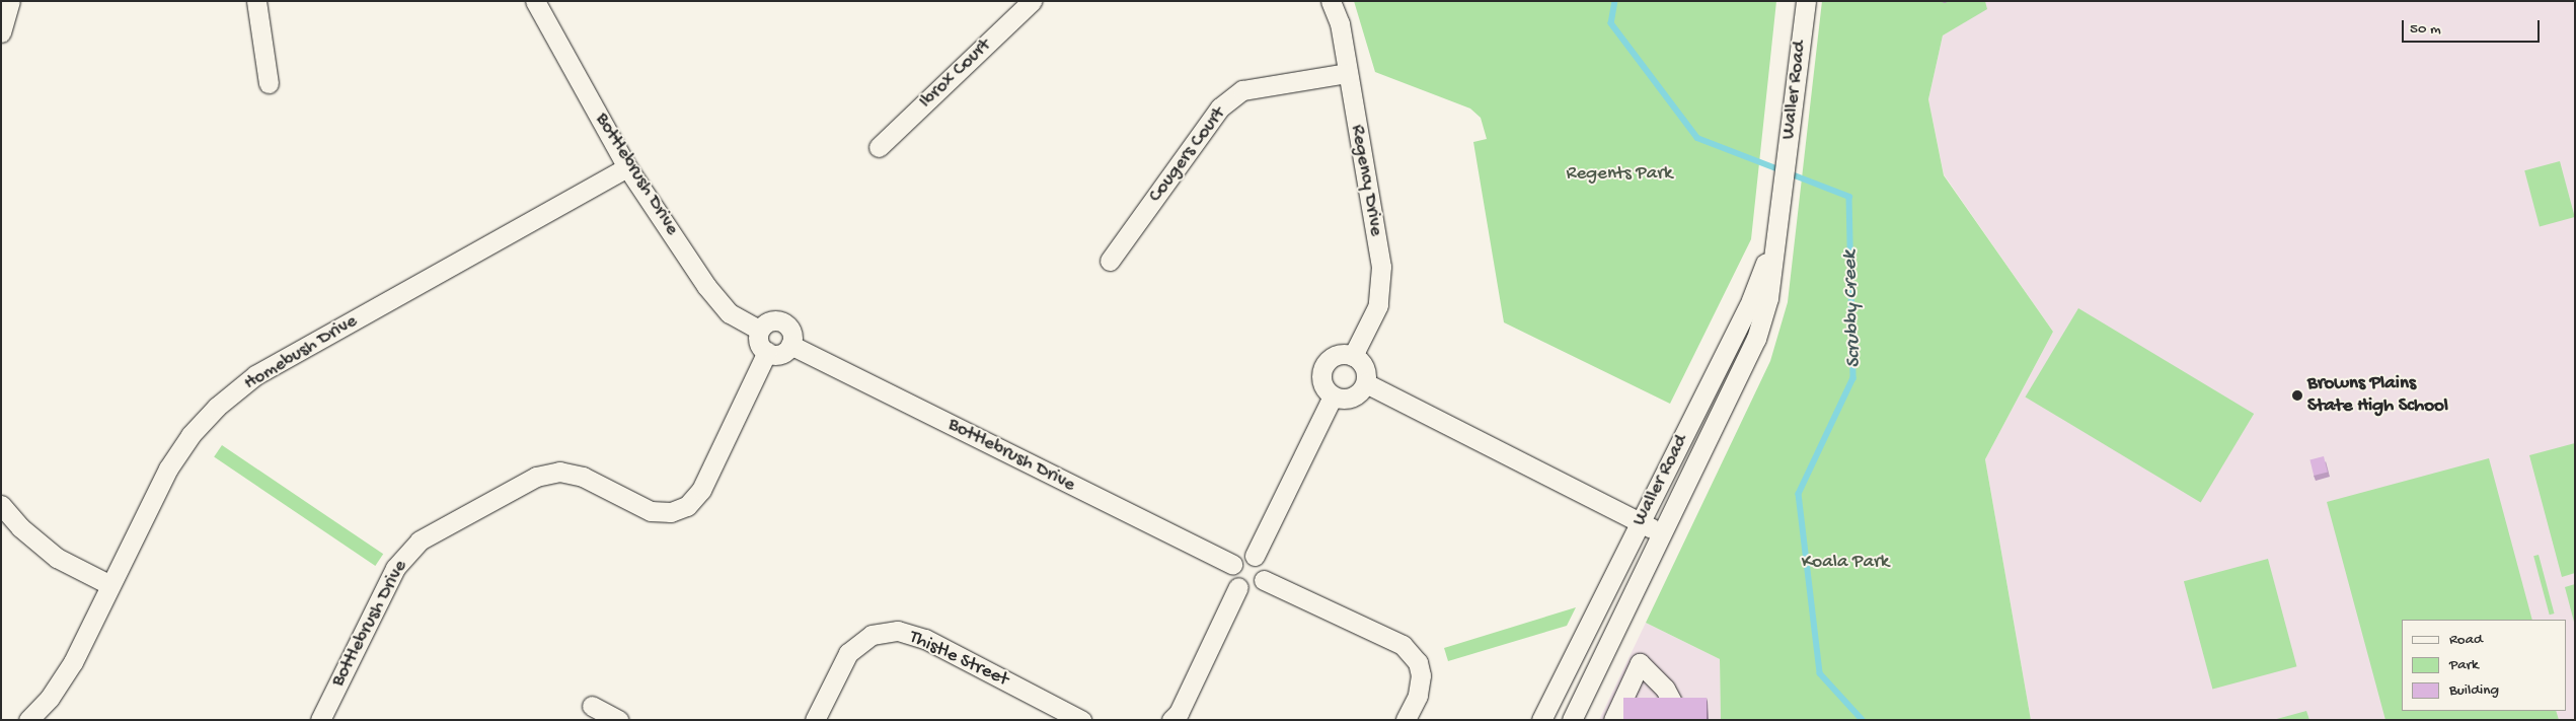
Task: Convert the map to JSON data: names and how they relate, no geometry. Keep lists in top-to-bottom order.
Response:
{
  "streets": {
    "street": [
      "Ibrox Court",
      "Waller Road",
      "Cougers Court",
      "Bottlebrush Drive",
      "Regency Drive",
      "Homebush Drive",
      "Thistle Street"
    ]
  },
  "crossings": [
    ["Cougers Court", "Regency Drive"],
    ["Bottlebrush Drive", "Homebush Drive"]
  ],
  "water": ["Scrubby Creek"],
  "parks": ["Regents Park", "Koala Park"],
  "places": ["Browns Plains State High School"],
  "legend": ["Road", "Park", "Building"],
  "scale_bar": "50 m"
}
